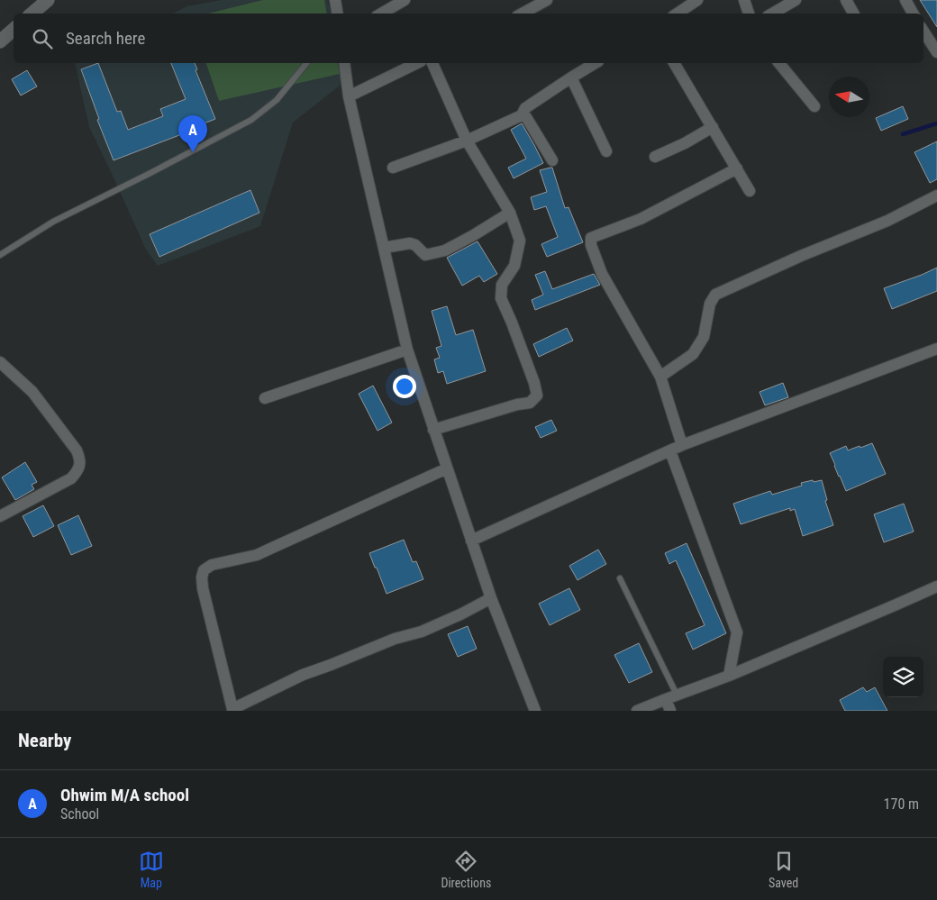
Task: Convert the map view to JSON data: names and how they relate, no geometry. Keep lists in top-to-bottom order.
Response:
{
  "north": "left",
  "page": {
    "search": "Search here",
    "pins": "A",
    "heading": "Nearby",
    "list": [
      {
        "mark": "A",
        "name": "Ohwim M/A school",
        "note": "School",
        "value": "170 m"
      }
    ],
    "nav": ["Map", "Directions", "Saved"]
  }
}
